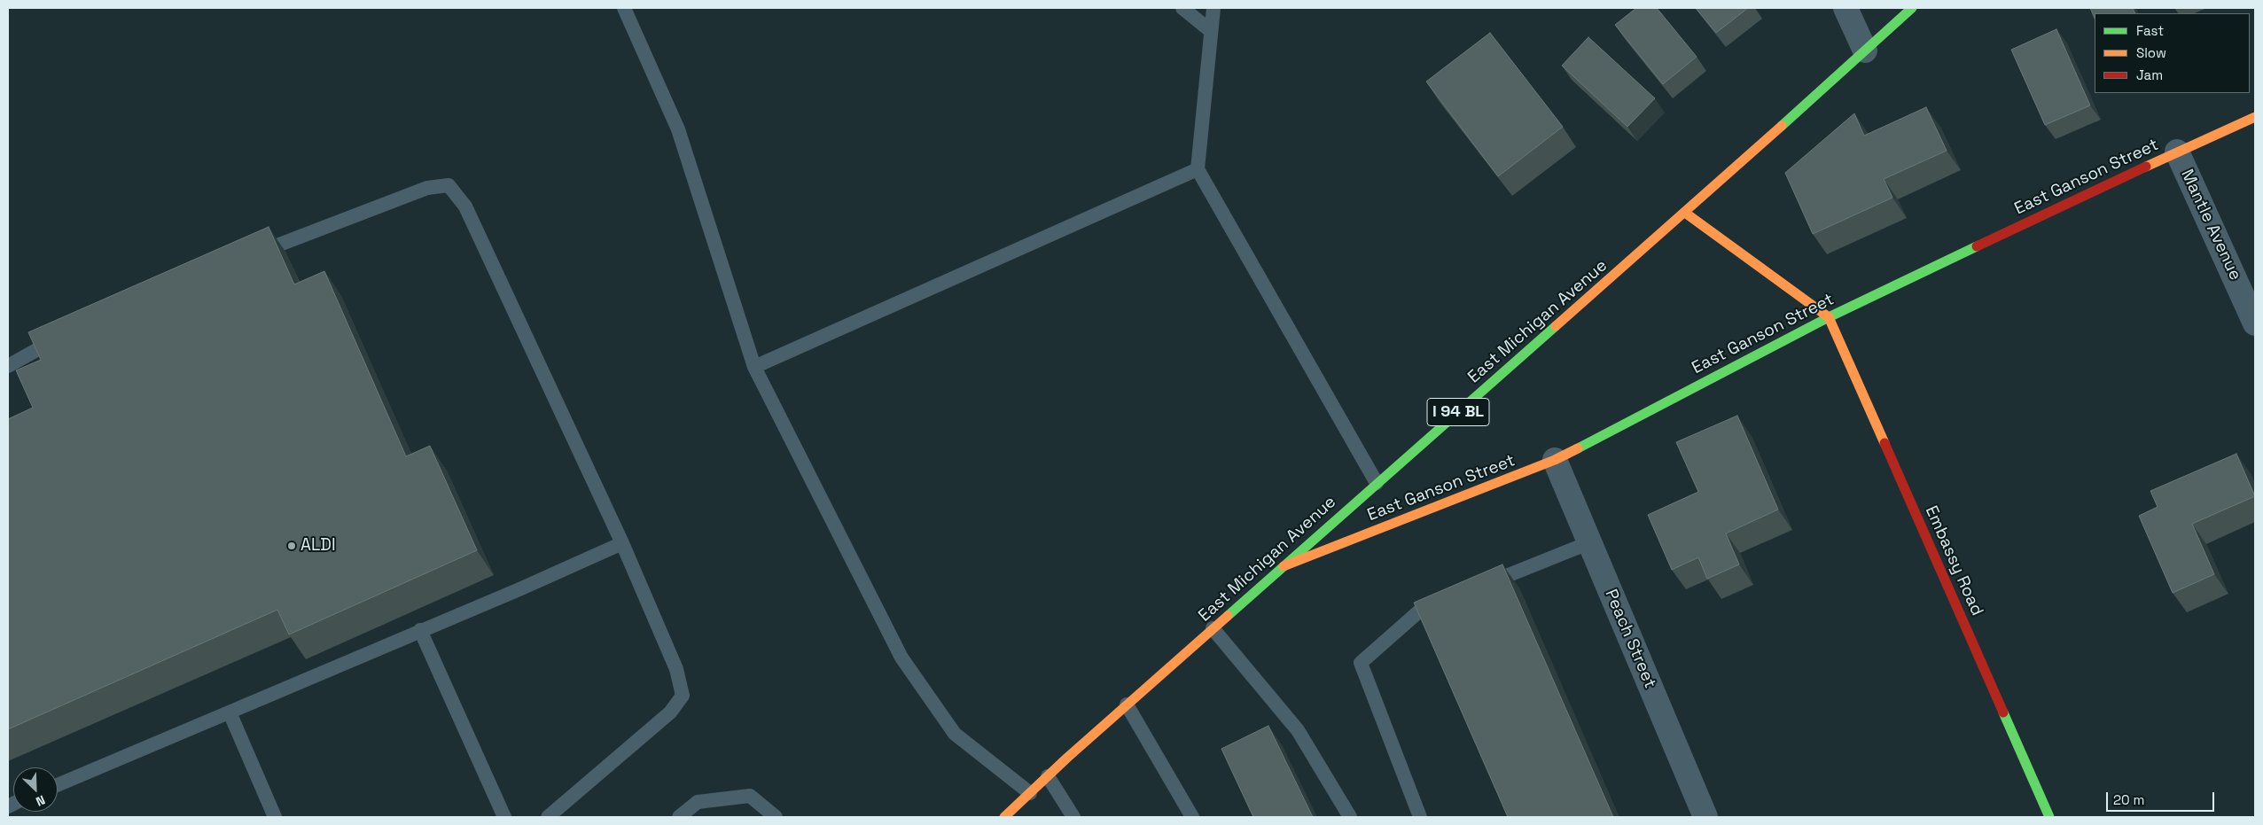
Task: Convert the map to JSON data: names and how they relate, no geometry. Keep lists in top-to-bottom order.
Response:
{
  "streets": {
    "street": [
      "East Ganson Street",
      "Mantle Avenue",
      "East Michigan Avenue",
      "I 94 BL",
      "Embassy Road",
      "Peach Street"
    ]
  },
  "crossings": [
    ["East Ganson Street", "Mantle Avenue"],
    ["East Ganson Street", "East Michigan Avenue"],
    ["East Ganson Street", "Embassy Road"],
    ["East Ganson Street", "Peach Street"]
  ],
  "places": ["ALDI"],
  "legend": ["Fast", "Slow", "Jam"],
  "scale_bar": "20 m",
  "north": "bottom right"
}
